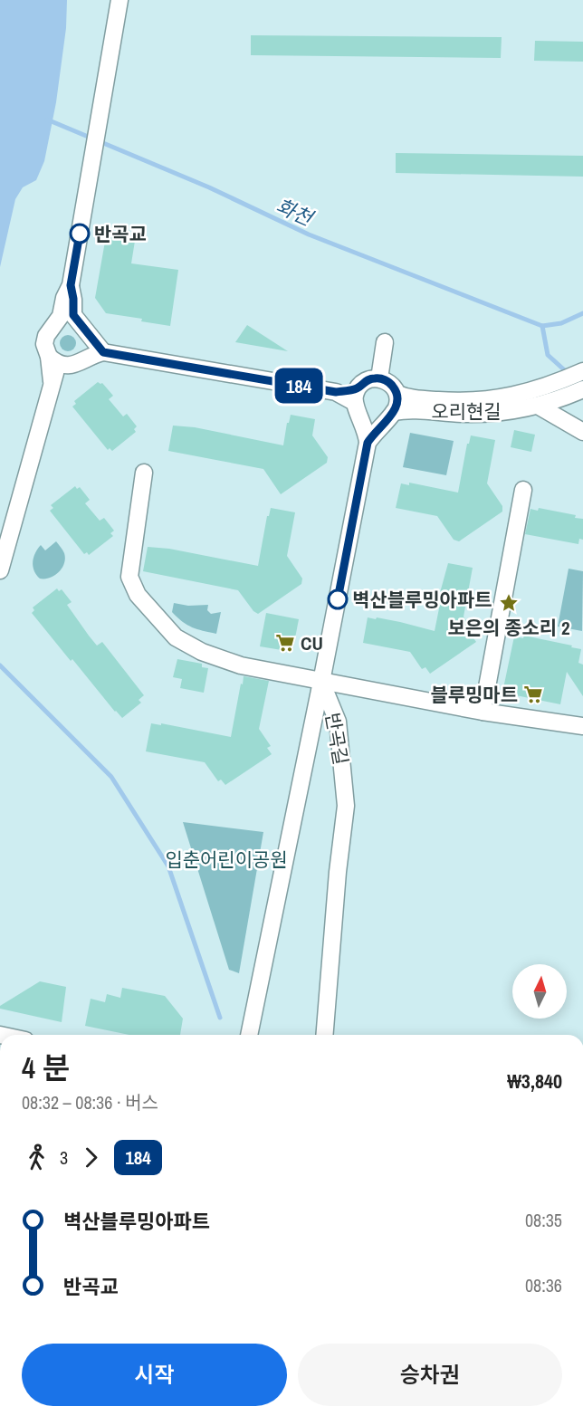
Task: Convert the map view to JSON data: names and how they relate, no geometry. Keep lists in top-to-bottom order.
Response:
{
  "streets": {
    "street": ["오리현길", "반곡길"]
  },
  "water": ["화천"],
  "parks": ["입춘어린이공원"],
  "places": {
    "other": ["반곡교", "벽산블루밍아파트"],
    "place": ["보은의 종소리 2"],
    "supermarket": ["CU", "블루밍마트"]
  },
  "lines": ["bus line 184"],
  "north": "top",
  "page": {
    "on_map": "184",
    "heading": ["4 분", "08:32 – 08:36 · 버스", "₩3,840"],
    "legs": ["3", "184"],
    "list": [
      {
        "name": "벽산블루밍아파트",
        "value": "08:35"
      },
      {
        "name": "반곡교",
        "value": "08:36"
      }
    ],
    "buttons": ["시작", "승차권"]
  }
}
